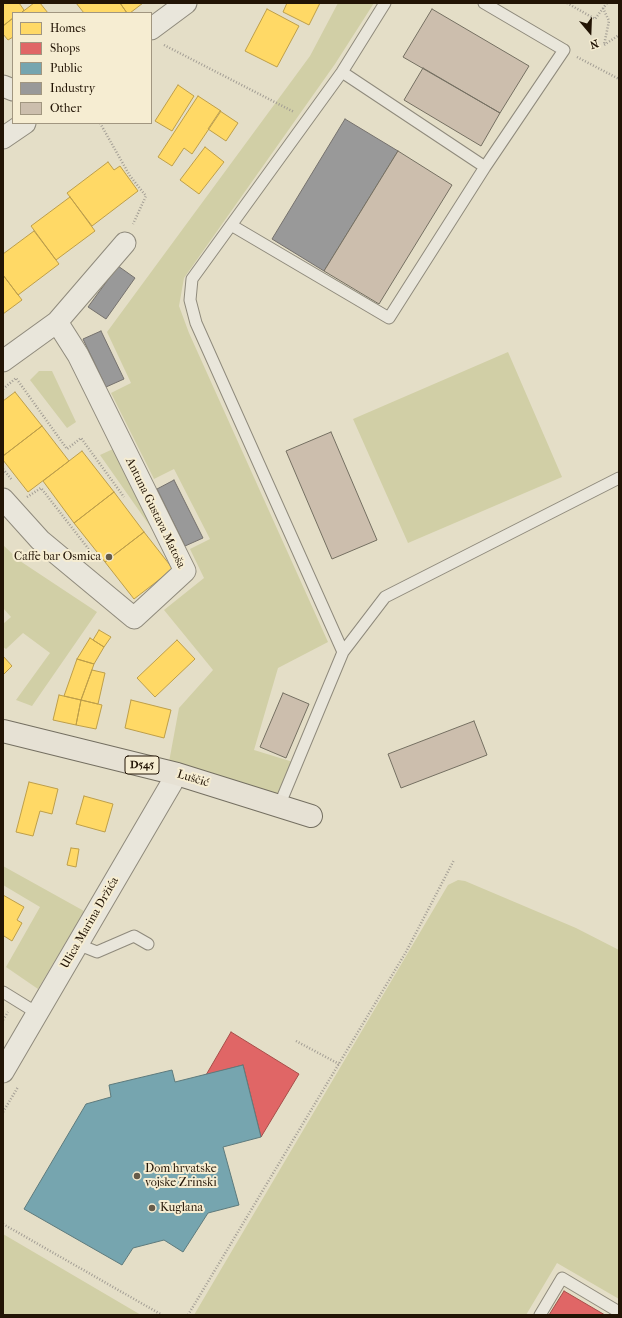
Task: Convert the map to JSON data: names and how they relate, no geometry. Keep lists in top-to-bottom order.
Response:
{
  "streets": {
    "main road": ["D545", "Luščić"],
    "street": ["Antuna Gustava Matoša", "Ulica Marina Držića"]
  },
  "crossings": [
    ["Luščić", "Ulica Marina Držića"]
  ],
  "places": ["Caffe bar Osmica", "Dom hrvatske vojske Zrinski", "Kuglana"],
  "legend": [
    "Homes",
    "Shops",
    "Public",
    "Industry",
    "Other"
  ],
  "north": "bottom"
}
